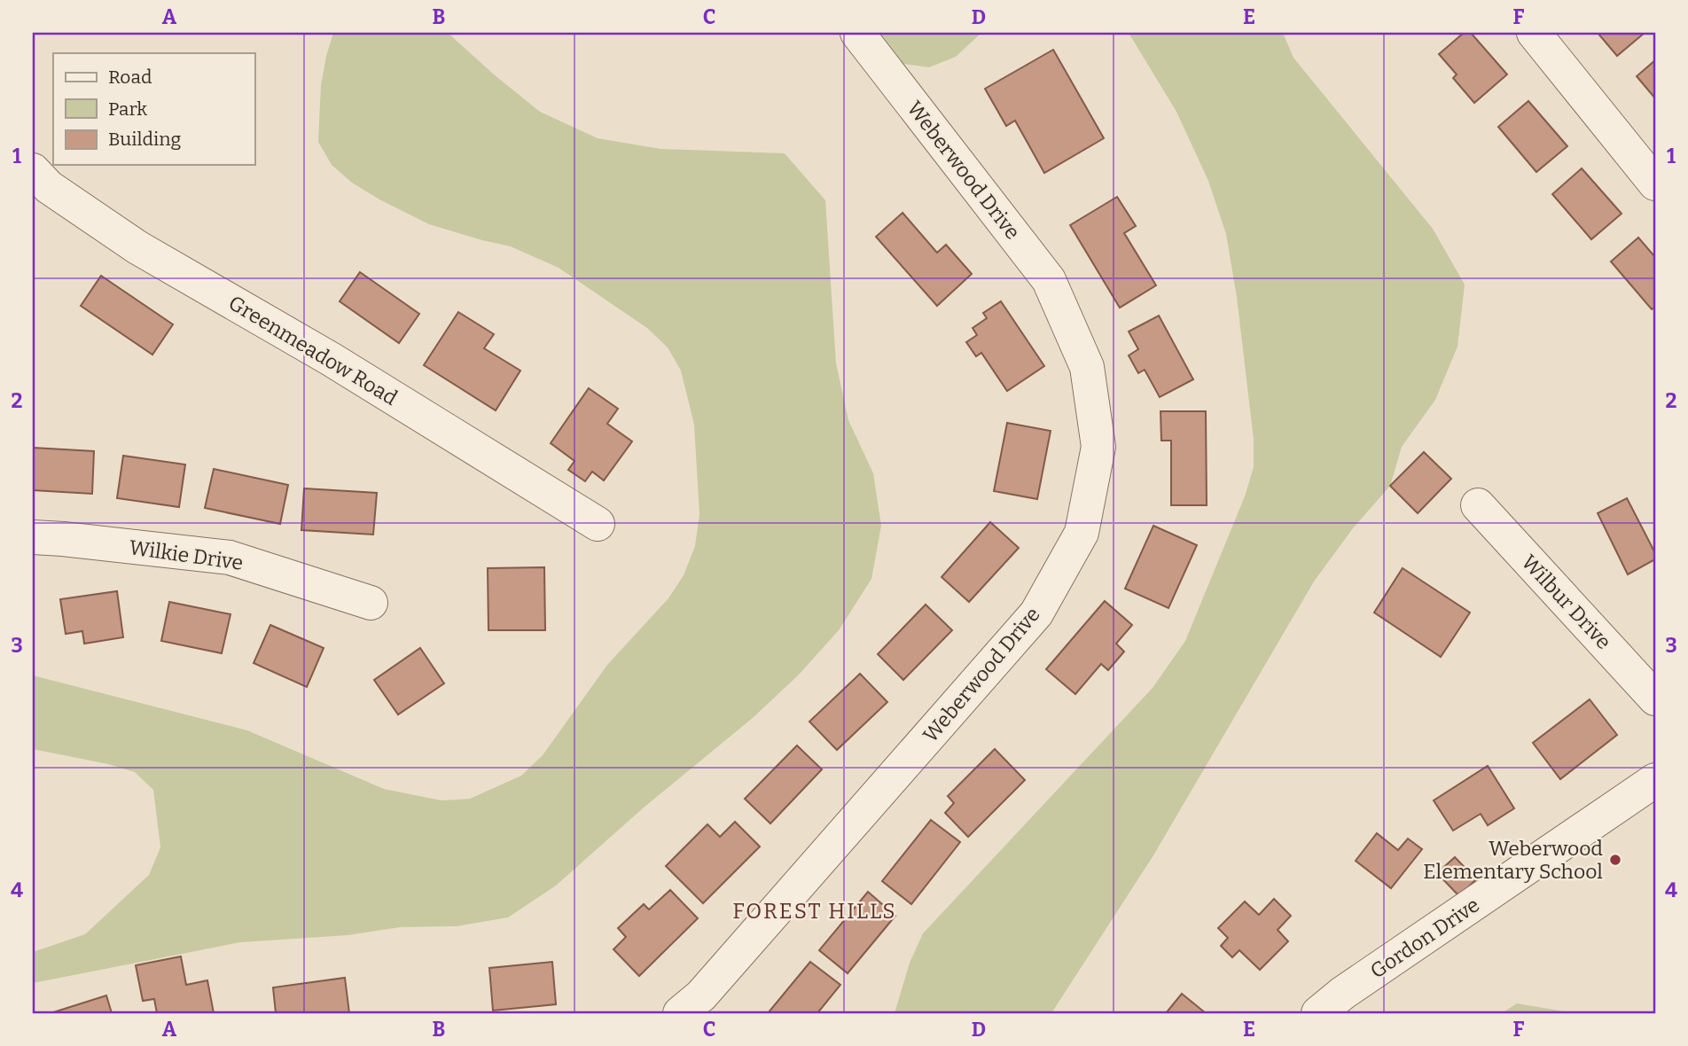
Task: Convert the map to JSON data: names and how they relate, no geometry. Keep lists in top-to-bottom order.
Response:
{
  "streets": {
    "street": [
      "Weberwood Drive",
      "Greenmeadow Road",
      "Wilkie Drive",
      "Wilbur Drive",
      "Gordon Drive"
    ]
  },
  "districts": ["FOREST HILLS"],
  "places": ["Weberwood Elementary School"],
  "legend": ["Road", "Park", "Building"],
  "grid": {
    "columns": [
      "A",
      "B",
      "C",
      "D",
      "E",
      "F"
    ],
    "rows": [
      "1",
      "2",
      "3",
      "4"
    ]
  }
}
